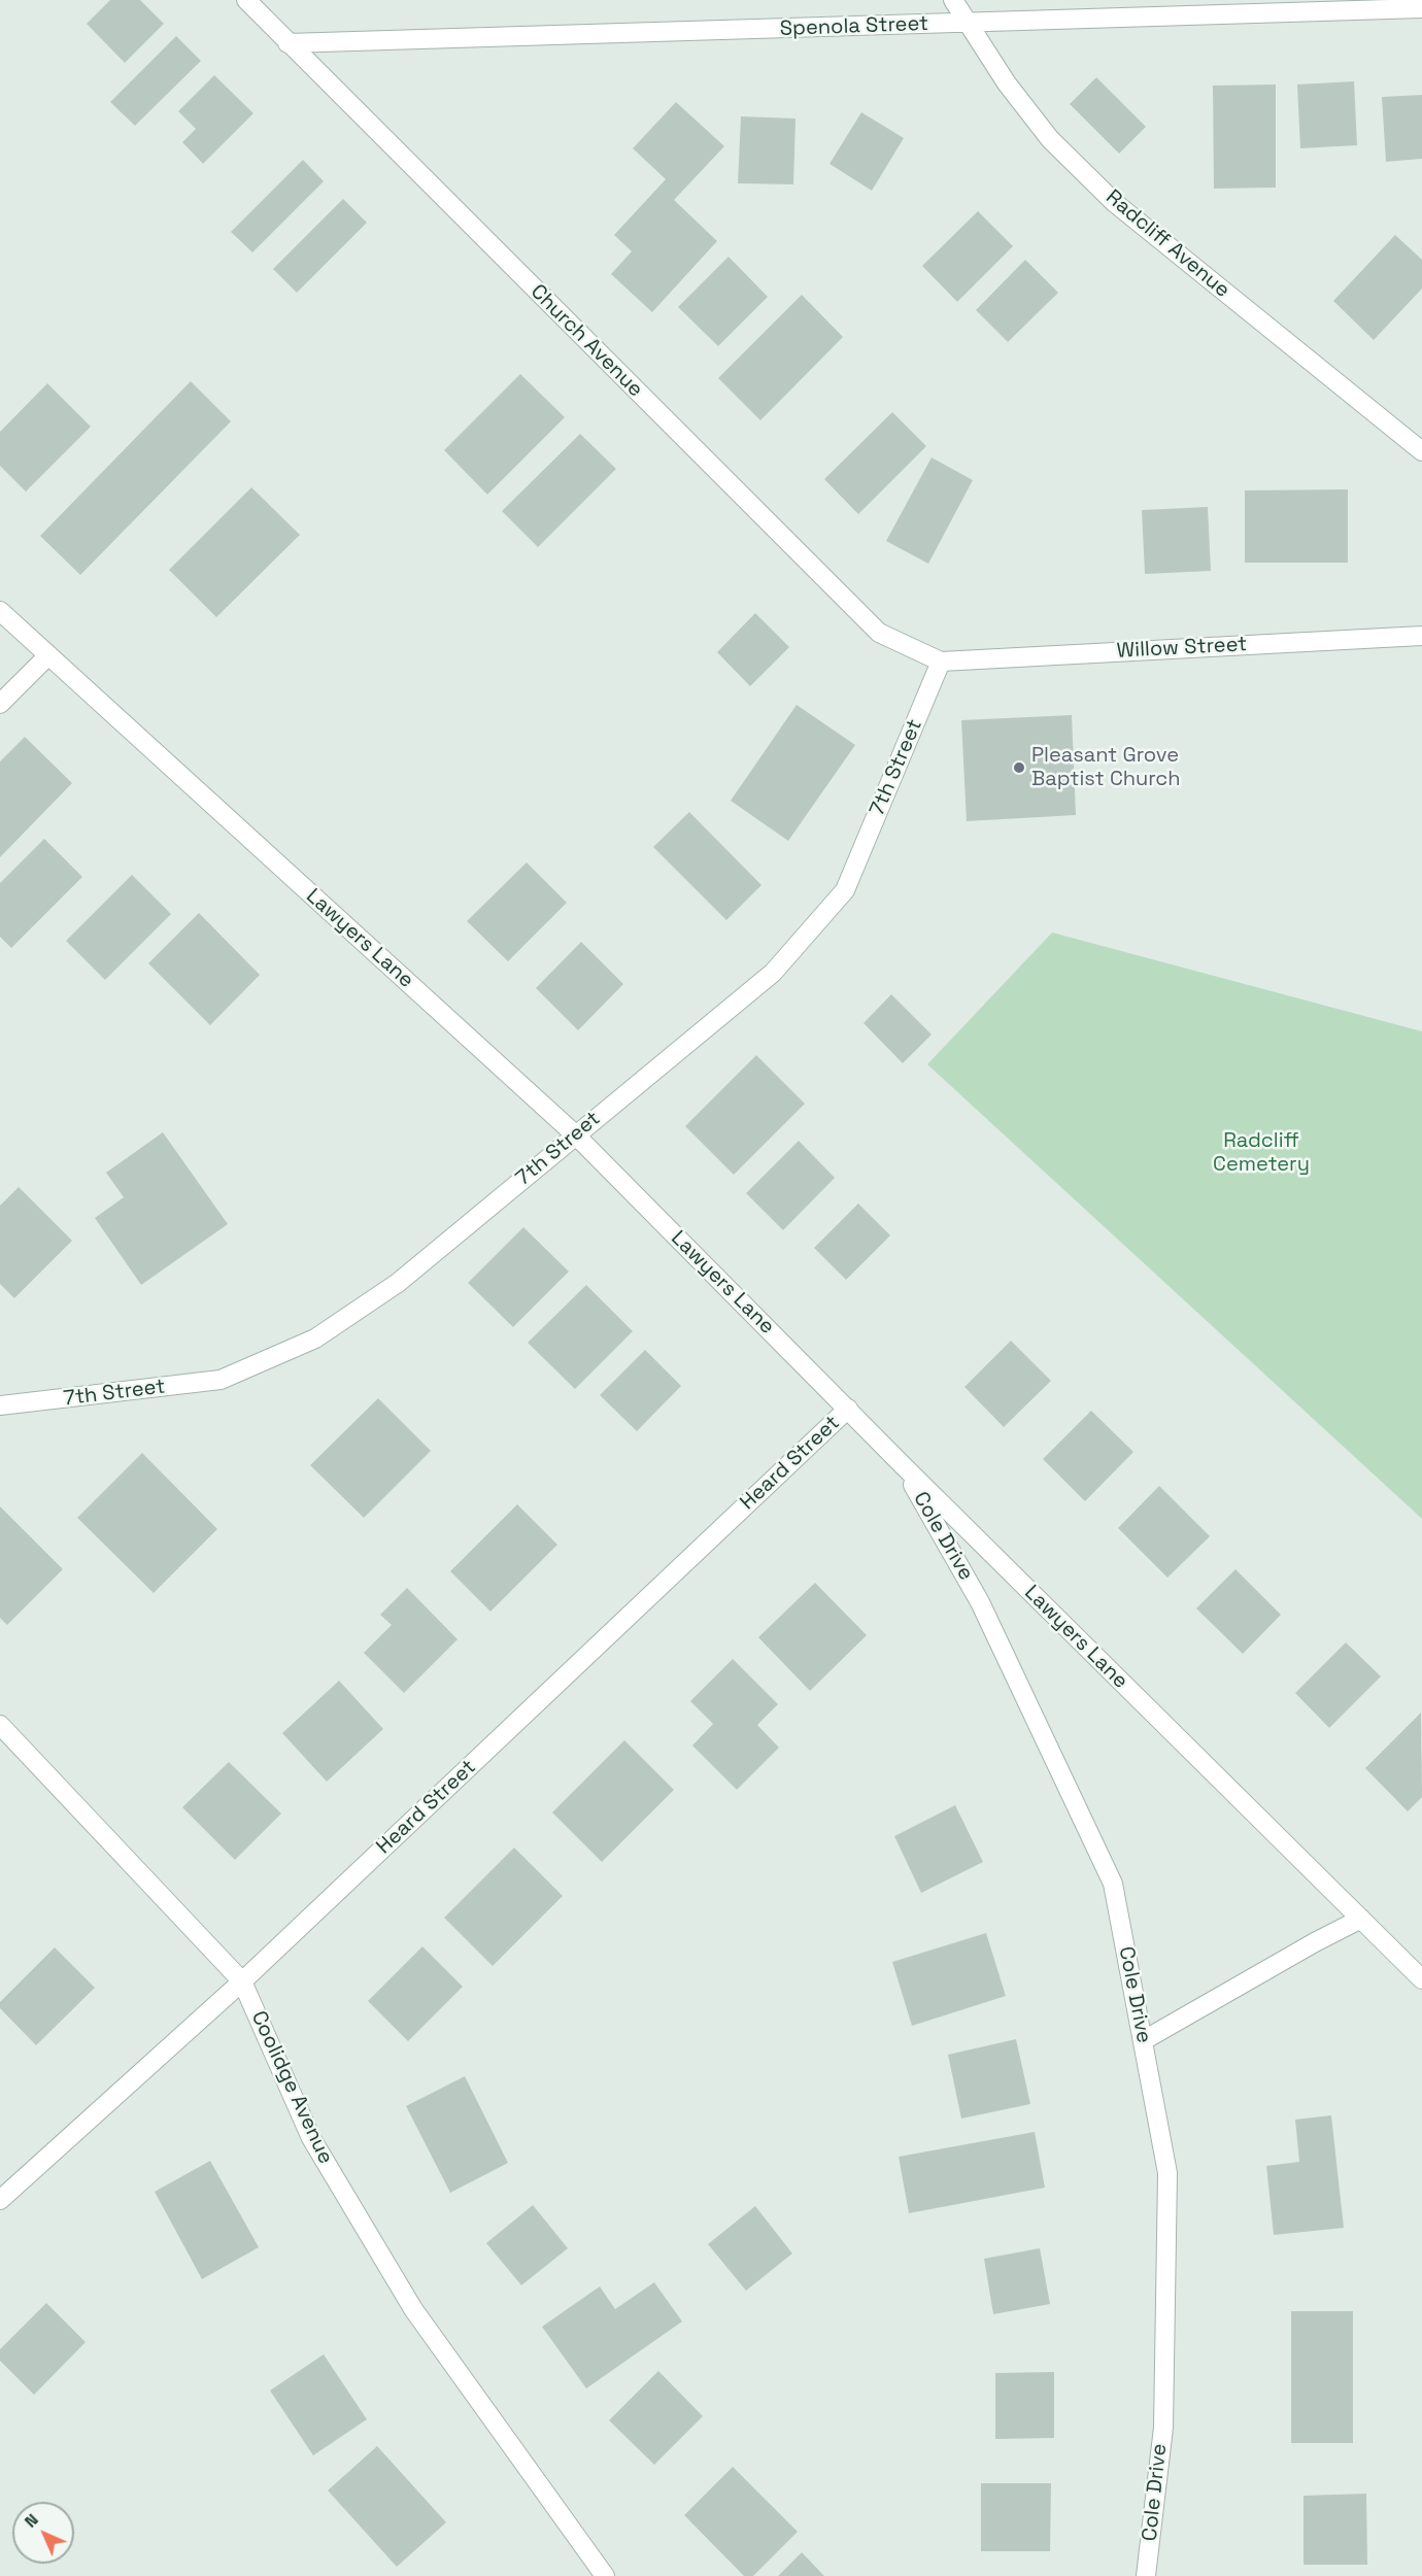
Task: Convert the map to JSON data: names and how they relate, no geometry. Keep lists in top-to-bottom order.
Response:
{
  "streets": {
    "street": [
      "Spenola Street",
      "Radcliff Avenue",
      "Church Avenue",
      "Willow Street",
      "7th Street",
      "Lawyers Lane",
      "Heard Street",
      "Cole Drive",
      "Coolidge Avenue"
    ]
  },
  "crossings": [
    ["Spenola Street", "Radcliff Avenue"],
    ["Spenola Street", "Church Avenue"],
    ["Church Avenue", "Willow Street"],
    ["Church Avenue", "7th Street"],
    ["Willow Street", "7th Street"],
    ["7th Street", "Lawyers Lane"],
    ["Lawyers Lane", "Heard Street"],
    ["Lawyers Lane", "Cole Drive"],
    ["Heard Street", "Coolidge Avenue"]
  ],
  "parks": ["Radcliff Cemetery"],
  "places": ["Pleasant Grove Baptist Church"],
  "north": "top left"
}
